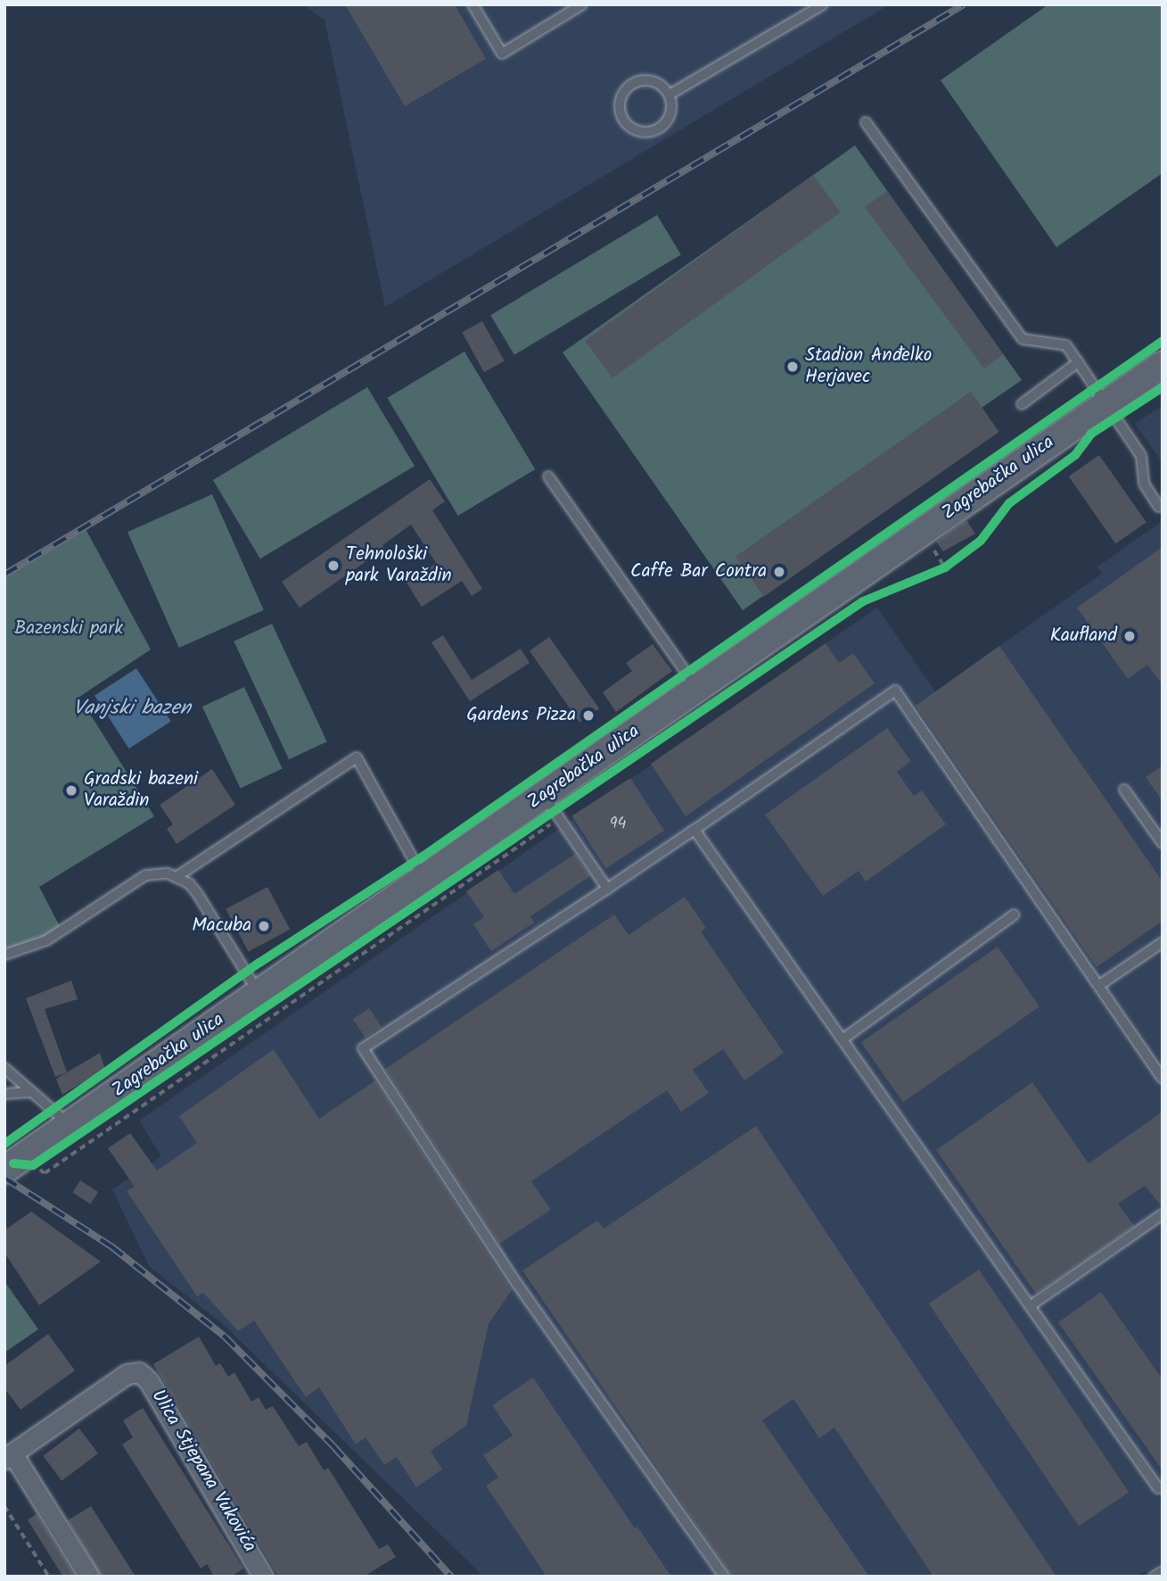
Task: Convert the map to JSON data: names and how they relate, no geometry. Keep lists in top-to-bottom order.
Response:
{
  "streets": {
    "main road": ["Zagrebačka ulica"],
    "street": ["Ulica Stjepana Vukovića"]
  },
  "water": ["Vanjski bazen"],
  "parks": ["Bazenski park"],
  "places": [
    "Stadion Anđelko Herjavec",
    "Tehnološki park Varaždin",
    "Caffe Bar Contra",
    "Kaufland",
    "Gardens Pizza",
    "Gradski bazeni Varaždin",
    "Macuba"
  ],
  "house_numbers": ["94"]
}
